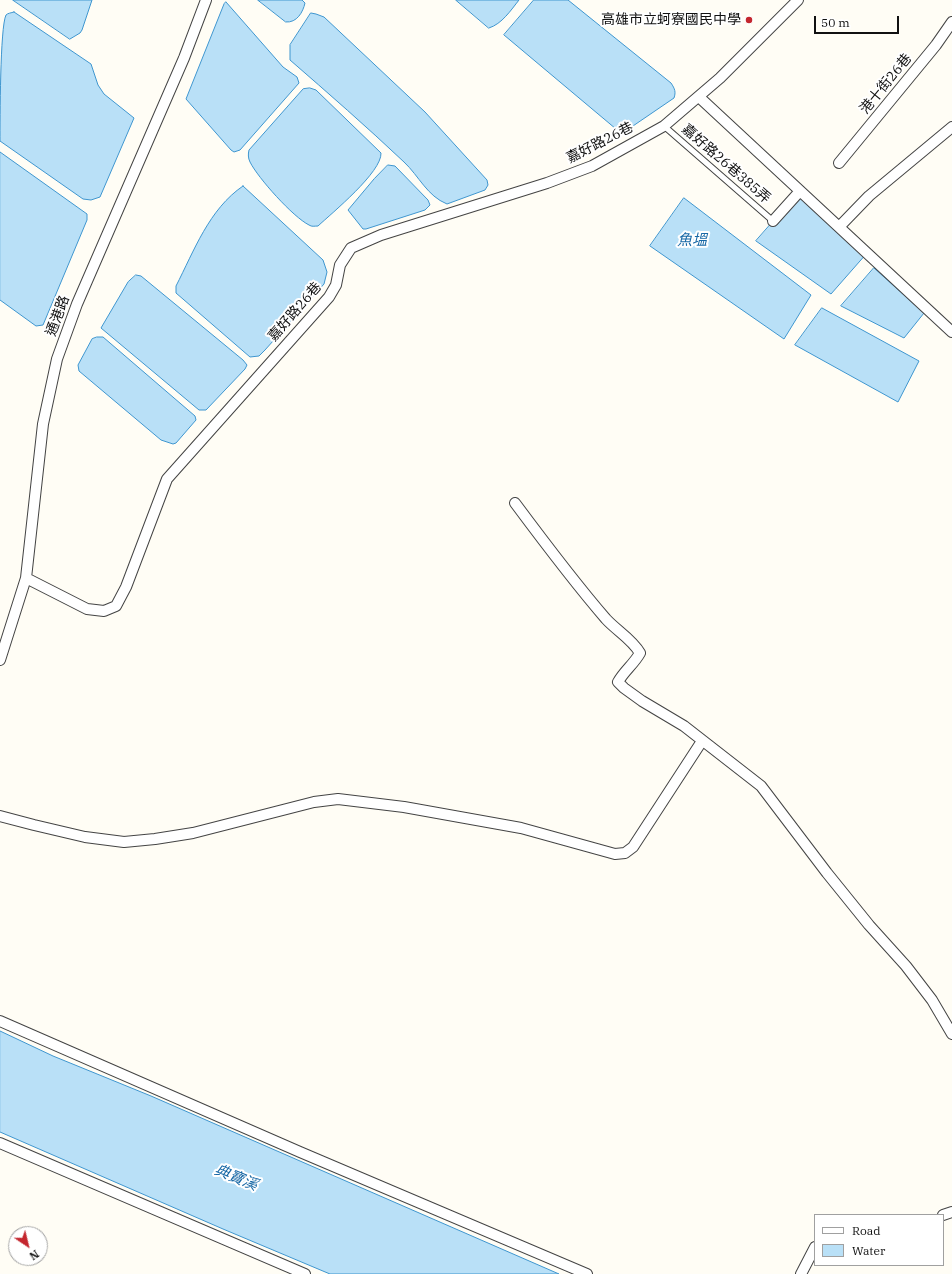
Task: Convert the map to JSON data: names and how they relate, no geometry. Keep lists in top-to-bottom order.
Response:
{
  "streets": {
    "street": ["港十街26巷", "嘉好路26巷", "通港路"],
    "lane": ["嘉好路26巷385弄"]
  },
  "crossings": [
    ["嘉好路26巷", "嘉好路26巷385弄"],
    ["嘉好路26巷", "通港路"]
  ],
  "water": ["魚塭", "典寶溪"],
  "places": ["高雄市立蚵寮國民中學"],
  "legend": ["Road", "Water"],
  "scale_bar": "50 m",
  "north": "bottom right"
}
